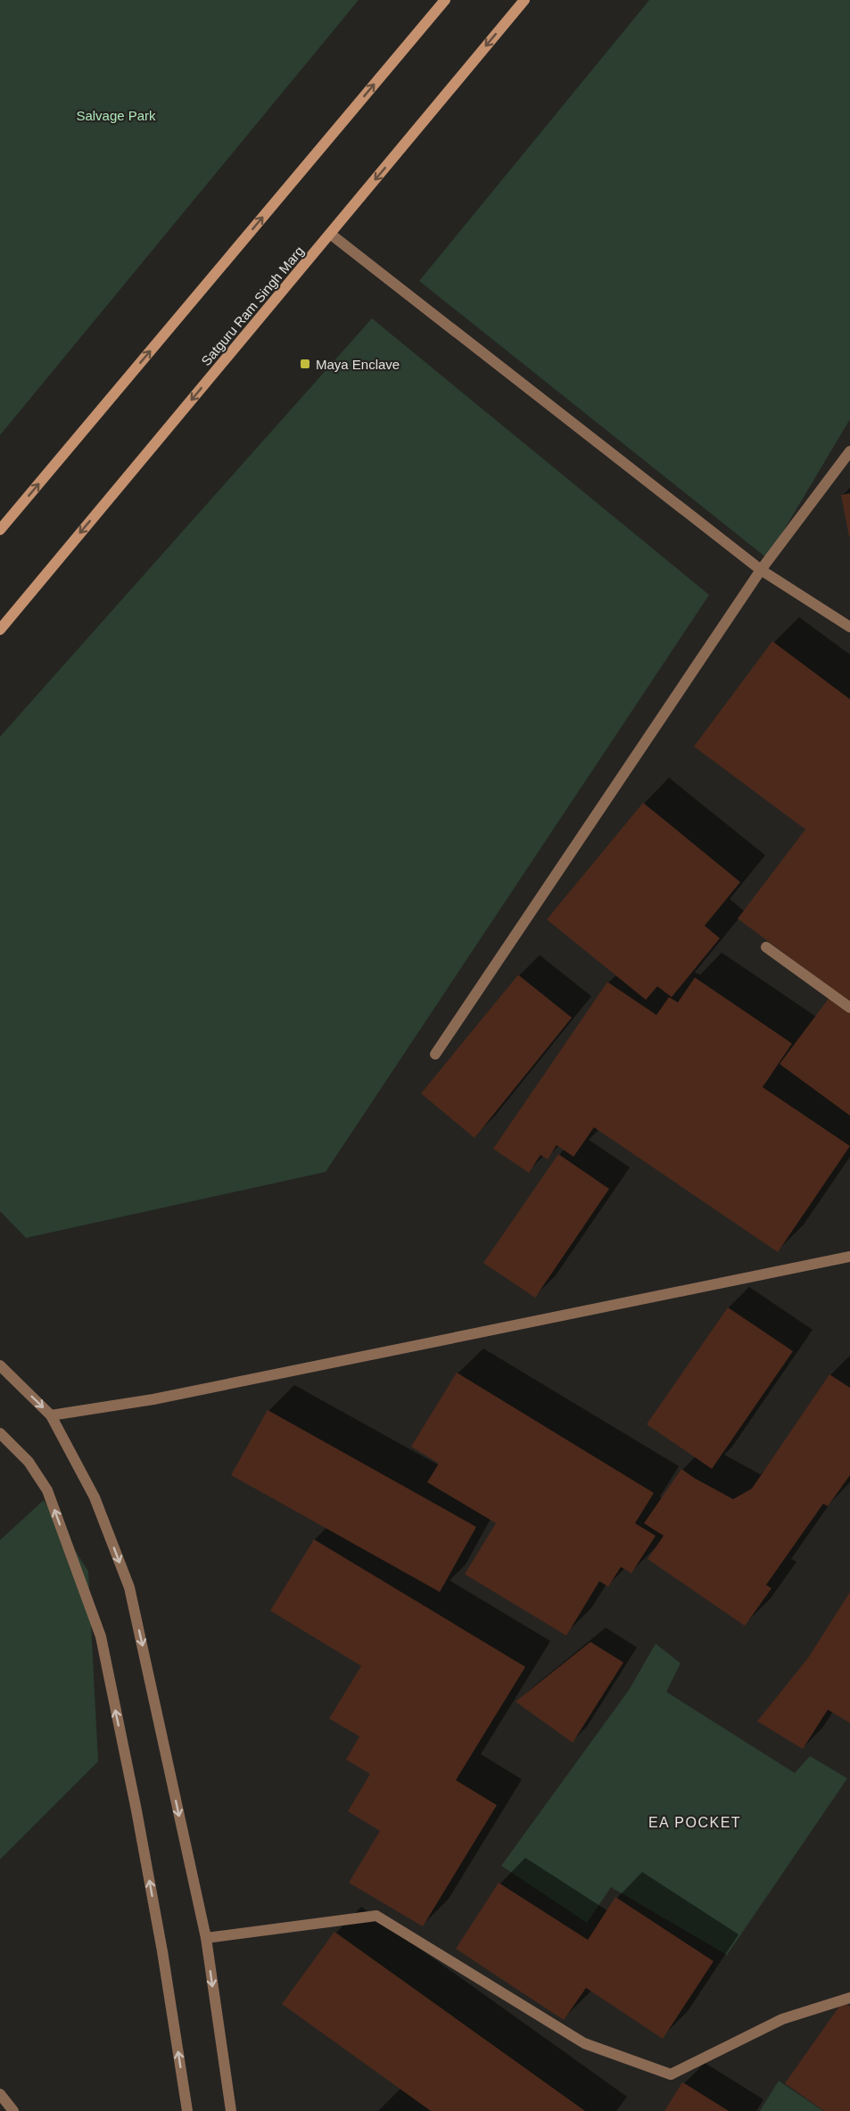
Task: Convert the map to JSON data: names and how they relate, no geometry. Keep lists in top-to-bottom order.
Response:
{
  "streets": {
    "main road": ["Satguru Ram Singh Marg"]
  },
  "districts": ["EA POCKET"],
  "parks": ["Salvage Park"],
  "places": {
    "transit": ["Maya Enclave"]
  }
}
